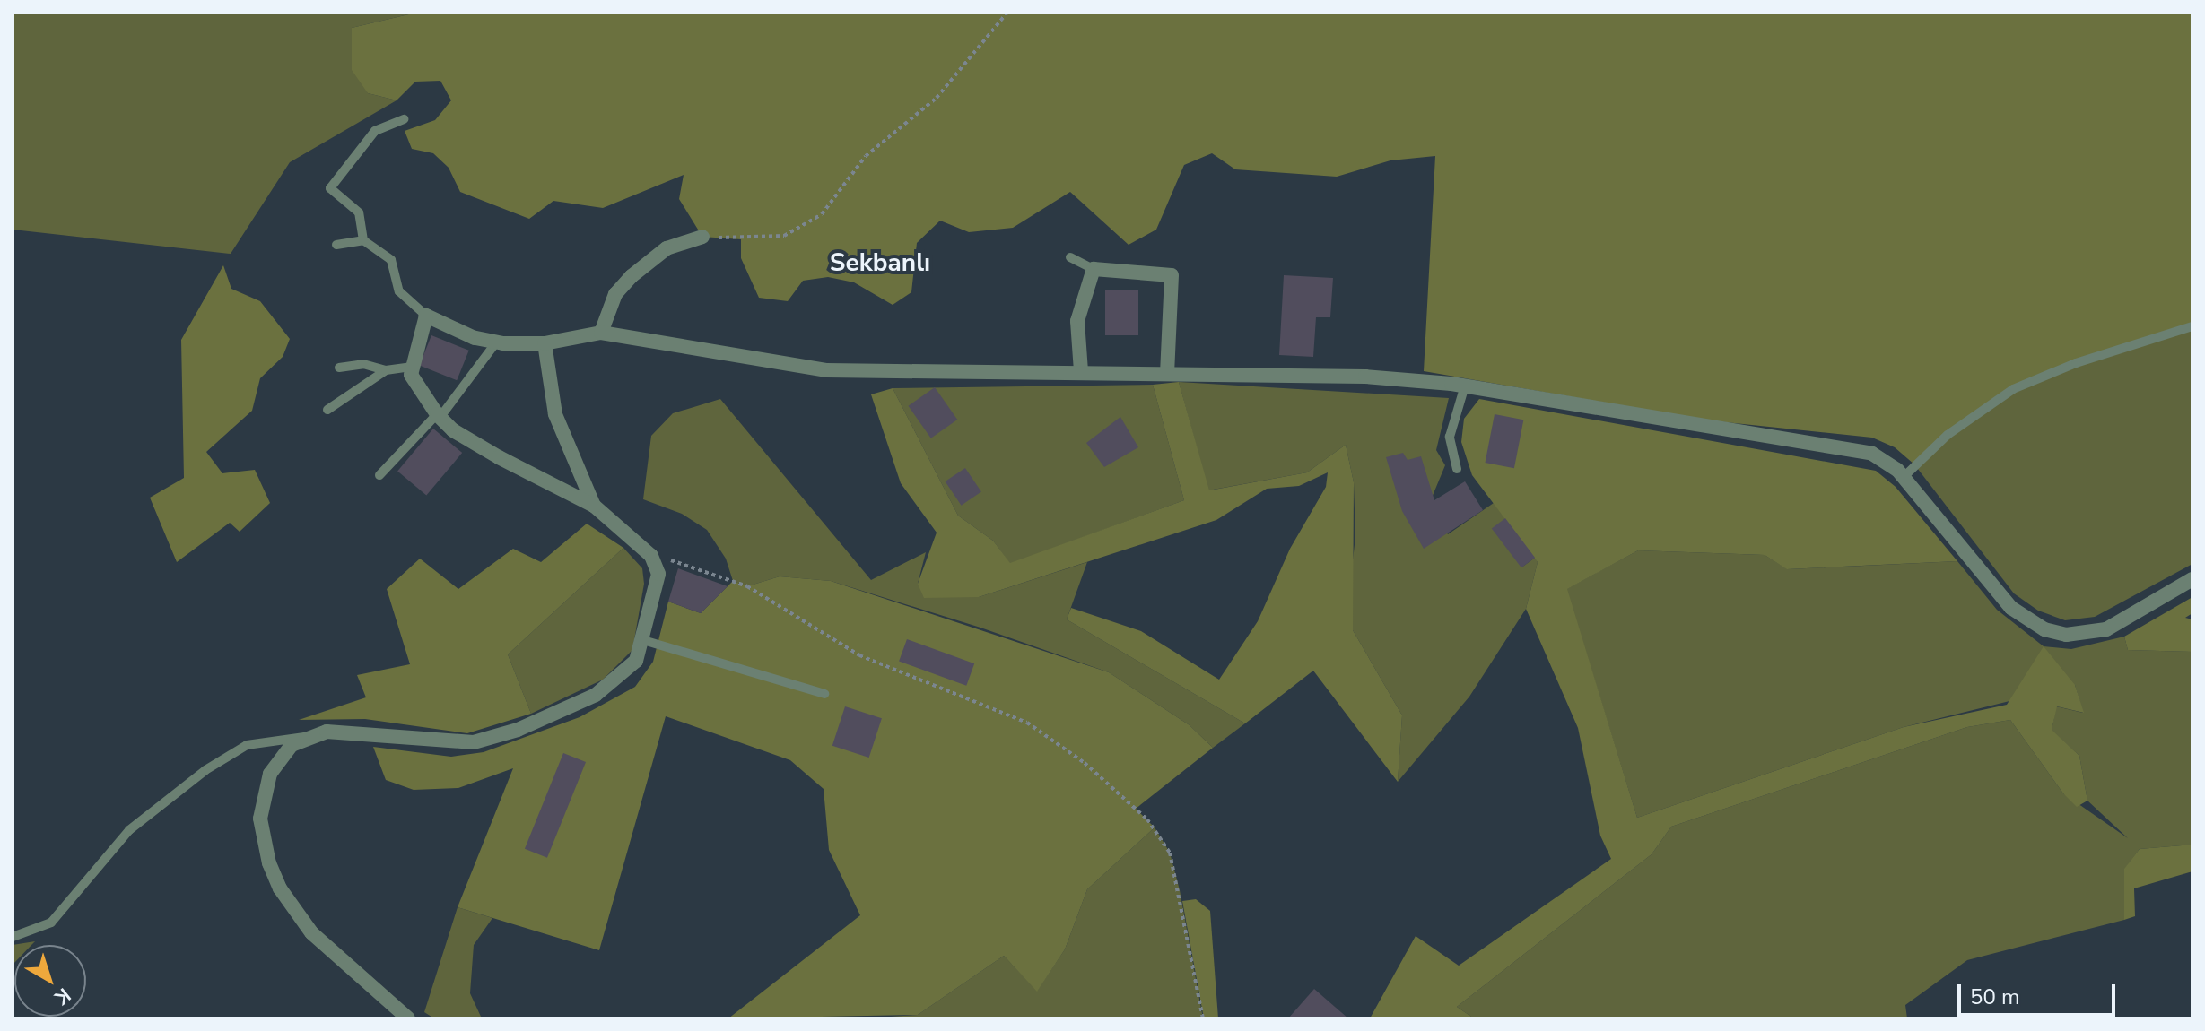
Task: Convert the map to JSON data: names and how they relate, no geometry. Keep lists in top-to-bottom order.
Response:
{
  "districts": ["Sekbanlı"],
  "scale_bar": "50 m",
  "north": "bottom right"
}
